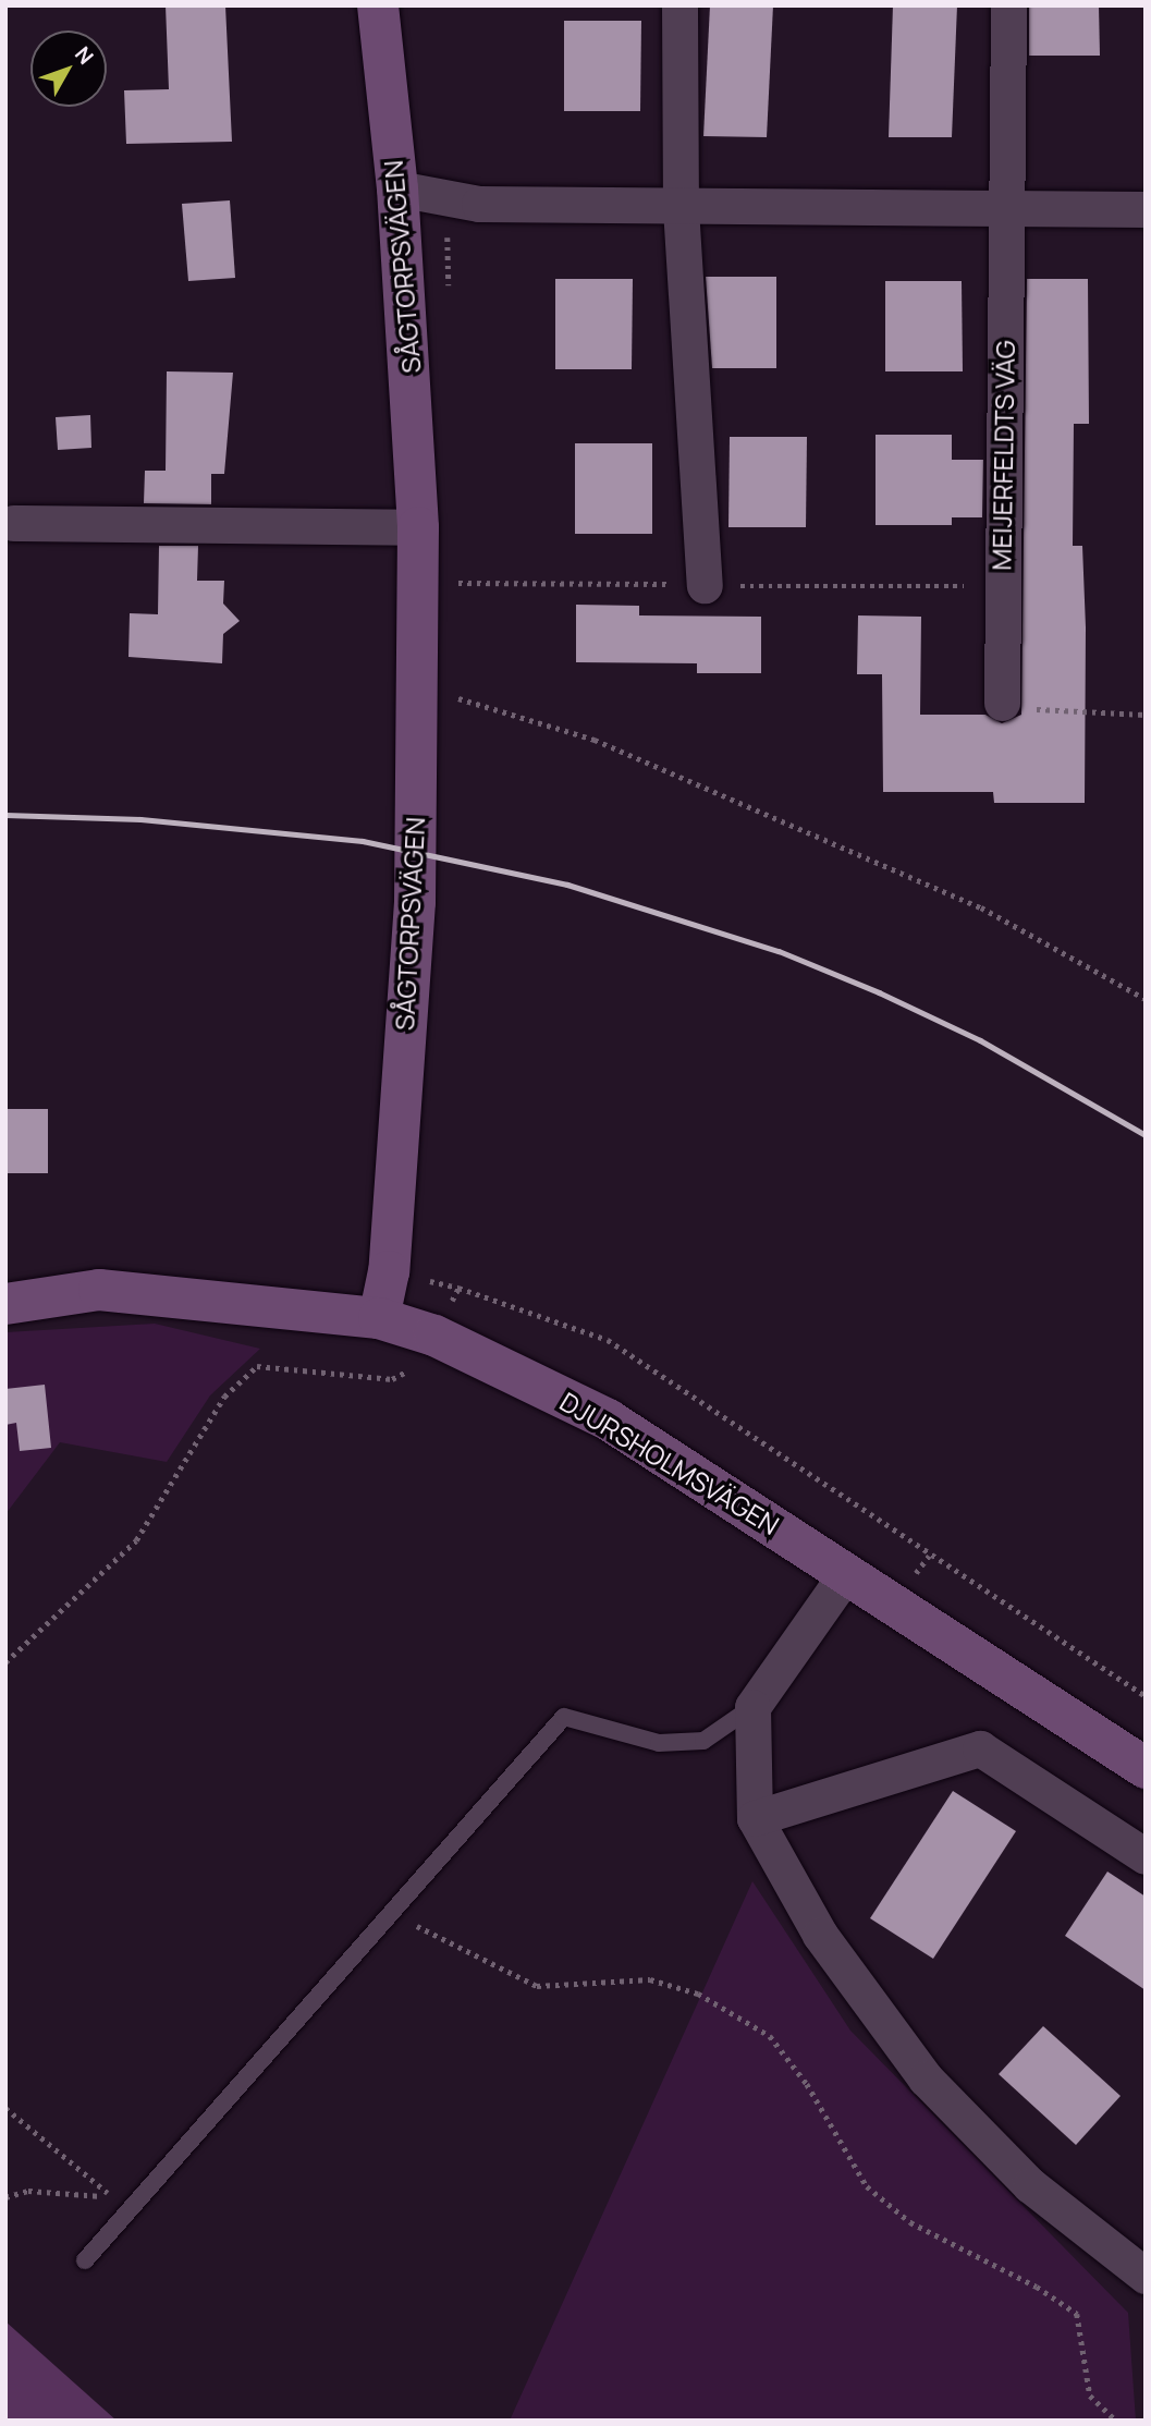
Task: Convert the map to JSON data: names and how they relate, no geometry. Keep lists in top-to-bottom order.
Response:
{
  "streets": {
    "street": ["SÅGTORPSVÄGEN", "MEIJERFELDTS VÄG", "DJURSHOLMSVÄGEN"]
  },
  "crossings": [
    ["SÅGTORPSVÄGEN", "DJURSHOLMSVÄGEN"]
  ],
  "north": "top right"
}
